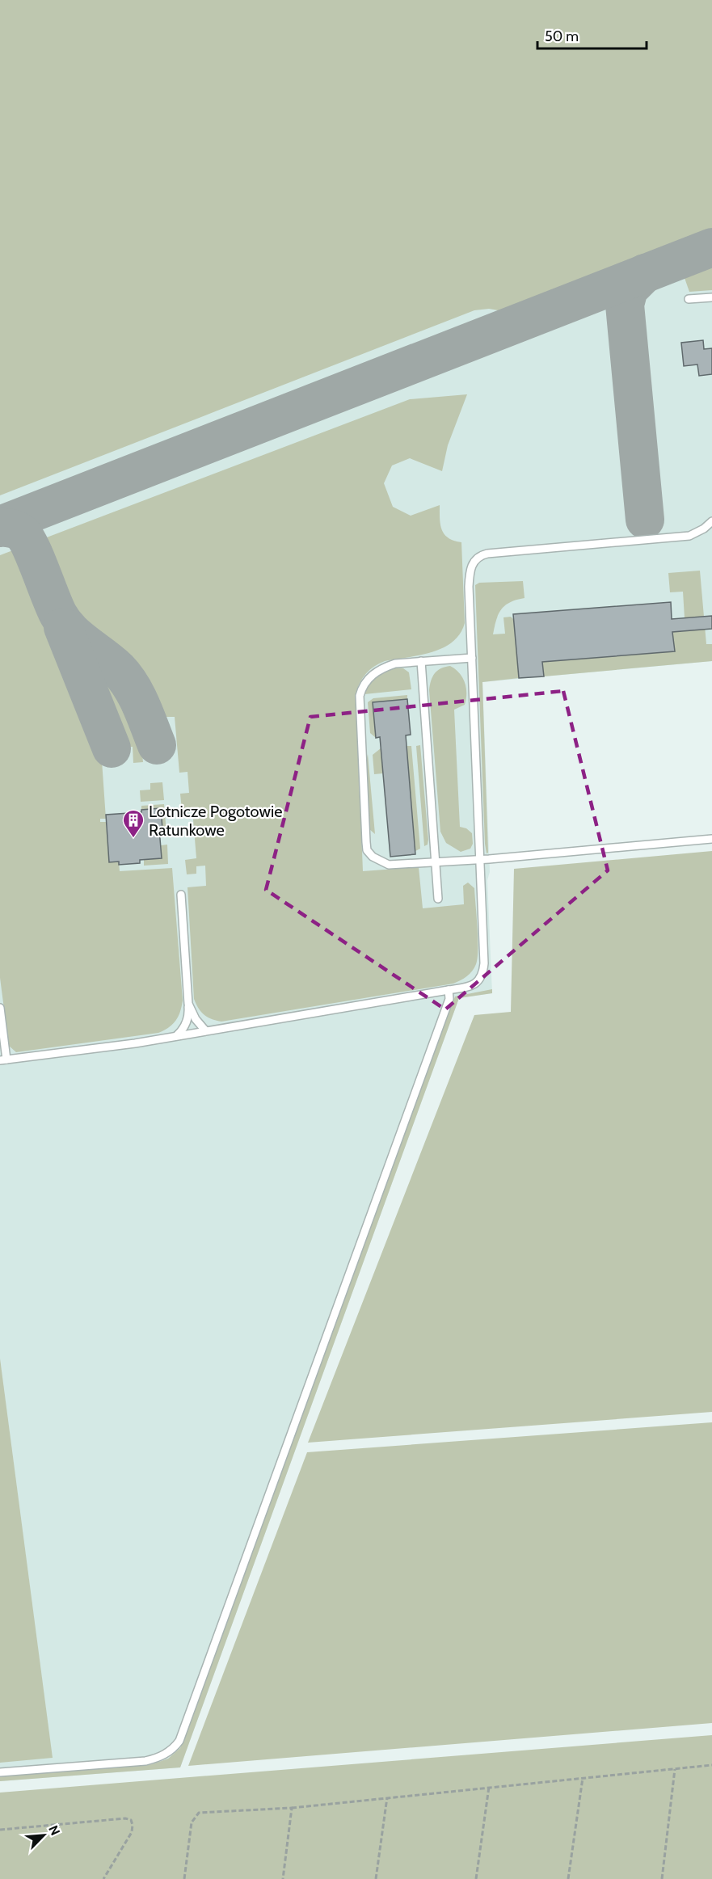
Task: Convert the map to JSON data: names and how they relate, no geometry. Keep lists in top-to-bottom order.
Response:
{
  "places": {
    "building": ["Lotnicze Pogotowie Ratunkowe"]
  },
  "scale_bar": "50 m",
  "north": "top right"
}
